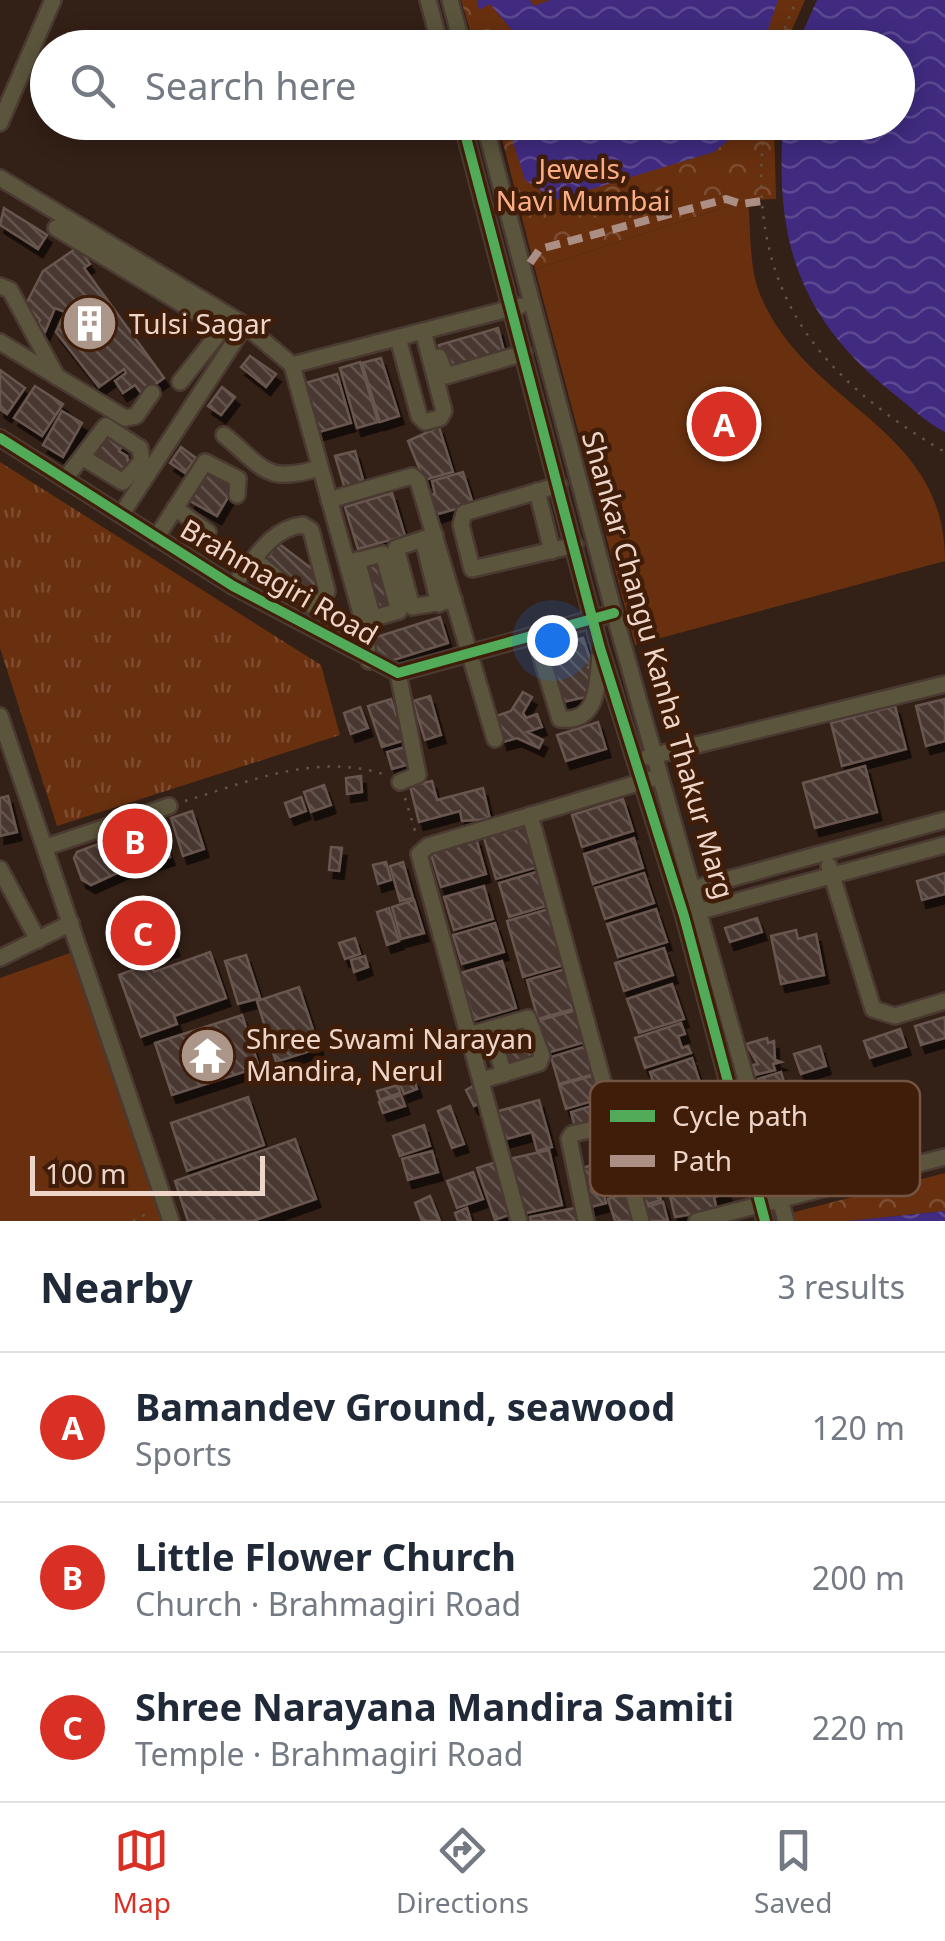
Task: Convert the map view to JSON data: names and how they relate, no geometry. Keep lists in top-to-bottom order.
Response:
{
  "streets": {
    "street": ["Brahmagiri Road", "Shankar Changu Kanha Thakur Marg"]
  },
  "crossings": [
    ["Brahmagiri Road", "Shankar Changu Kanha Thakur Marg"]
  ],
  "parks": ["Jewels, Navi Mumbai"],
  "places": {
    "building": ["Tulsi Sagar"],
    "temple": ["Shree Swami Narayan Mandira, Nerul"]
  },
  "legend": ["Cycle path", "Path"],
  "scale_bar": "100 m",
  "page": {
    "search": "Search here",
    "pins": ["A", "B", "C"],
    "scale": "100 m",
    "heading": ["Nearby", "3 results"],
    "list": [
      {
        "mark": "A",
        "name": "Bamandev Ground, seawood",
        "note": "Sports",
        "value": "120 m"
      },
      {
        "mark": "B",
        "name": "Little Flower Church",
        "note": "Church · Brahmagiri Road",
        "value": "200 m"
      },
      {
        "mark": "C",
        "name": "Shree Narayana Mandira Samiti",
        "note": "Temple · Brahmagiri Road",
        "value": "220 m"
      }
    ],
    "nav": ["Map", "Directions", "Saved"]
  }
}
